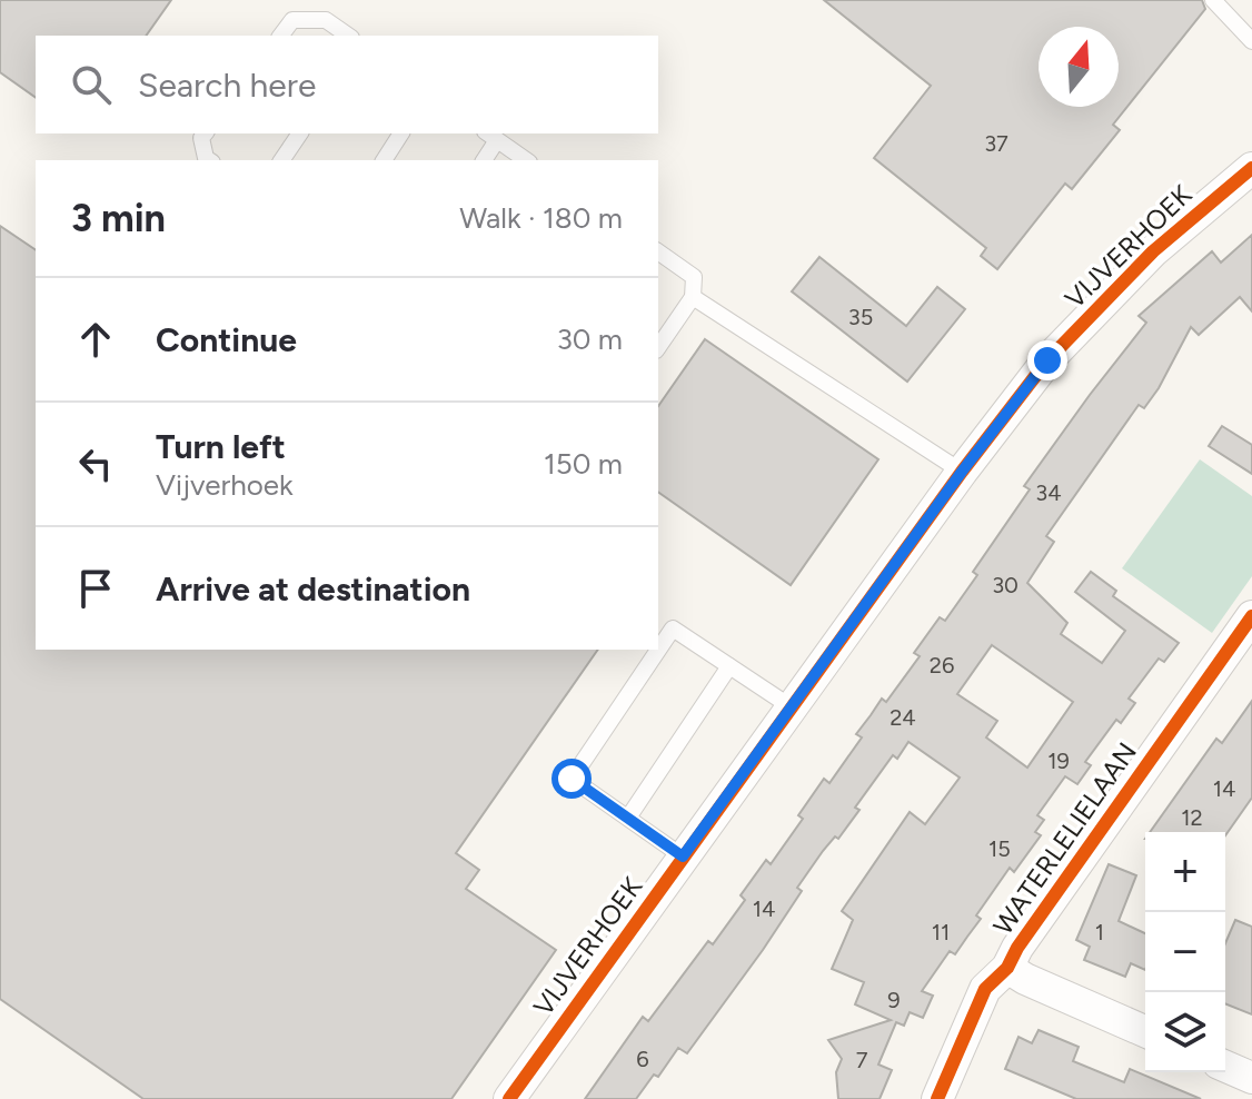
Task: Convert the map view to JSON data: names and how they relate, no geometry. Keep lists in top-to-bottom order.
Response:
{
  "streets": {
    "street": ["VIJVERHOEK", "WATERLELIELAAN"]
  },
  "house_numbers": [
    "37",
    "35",
    "34",
    "30",
    "26",
    "24",
    "19",
    "14",
    "12",
    "15",
    "14",
    "11",
    "1",
    "9",
    "6",
    "7"
  ],
  "north": "top",
  "page": {
    "search": "Search here",
    "heading": ["3 min", "Walk · 180 m"],
    "list": [
      ["Continue", "30 m"],
      ["Turn left", "Vijverhoek", "150 m"],
      "Arrive at destination"
    ],
    "map_buttons": ["+", "−"]
  }
}
